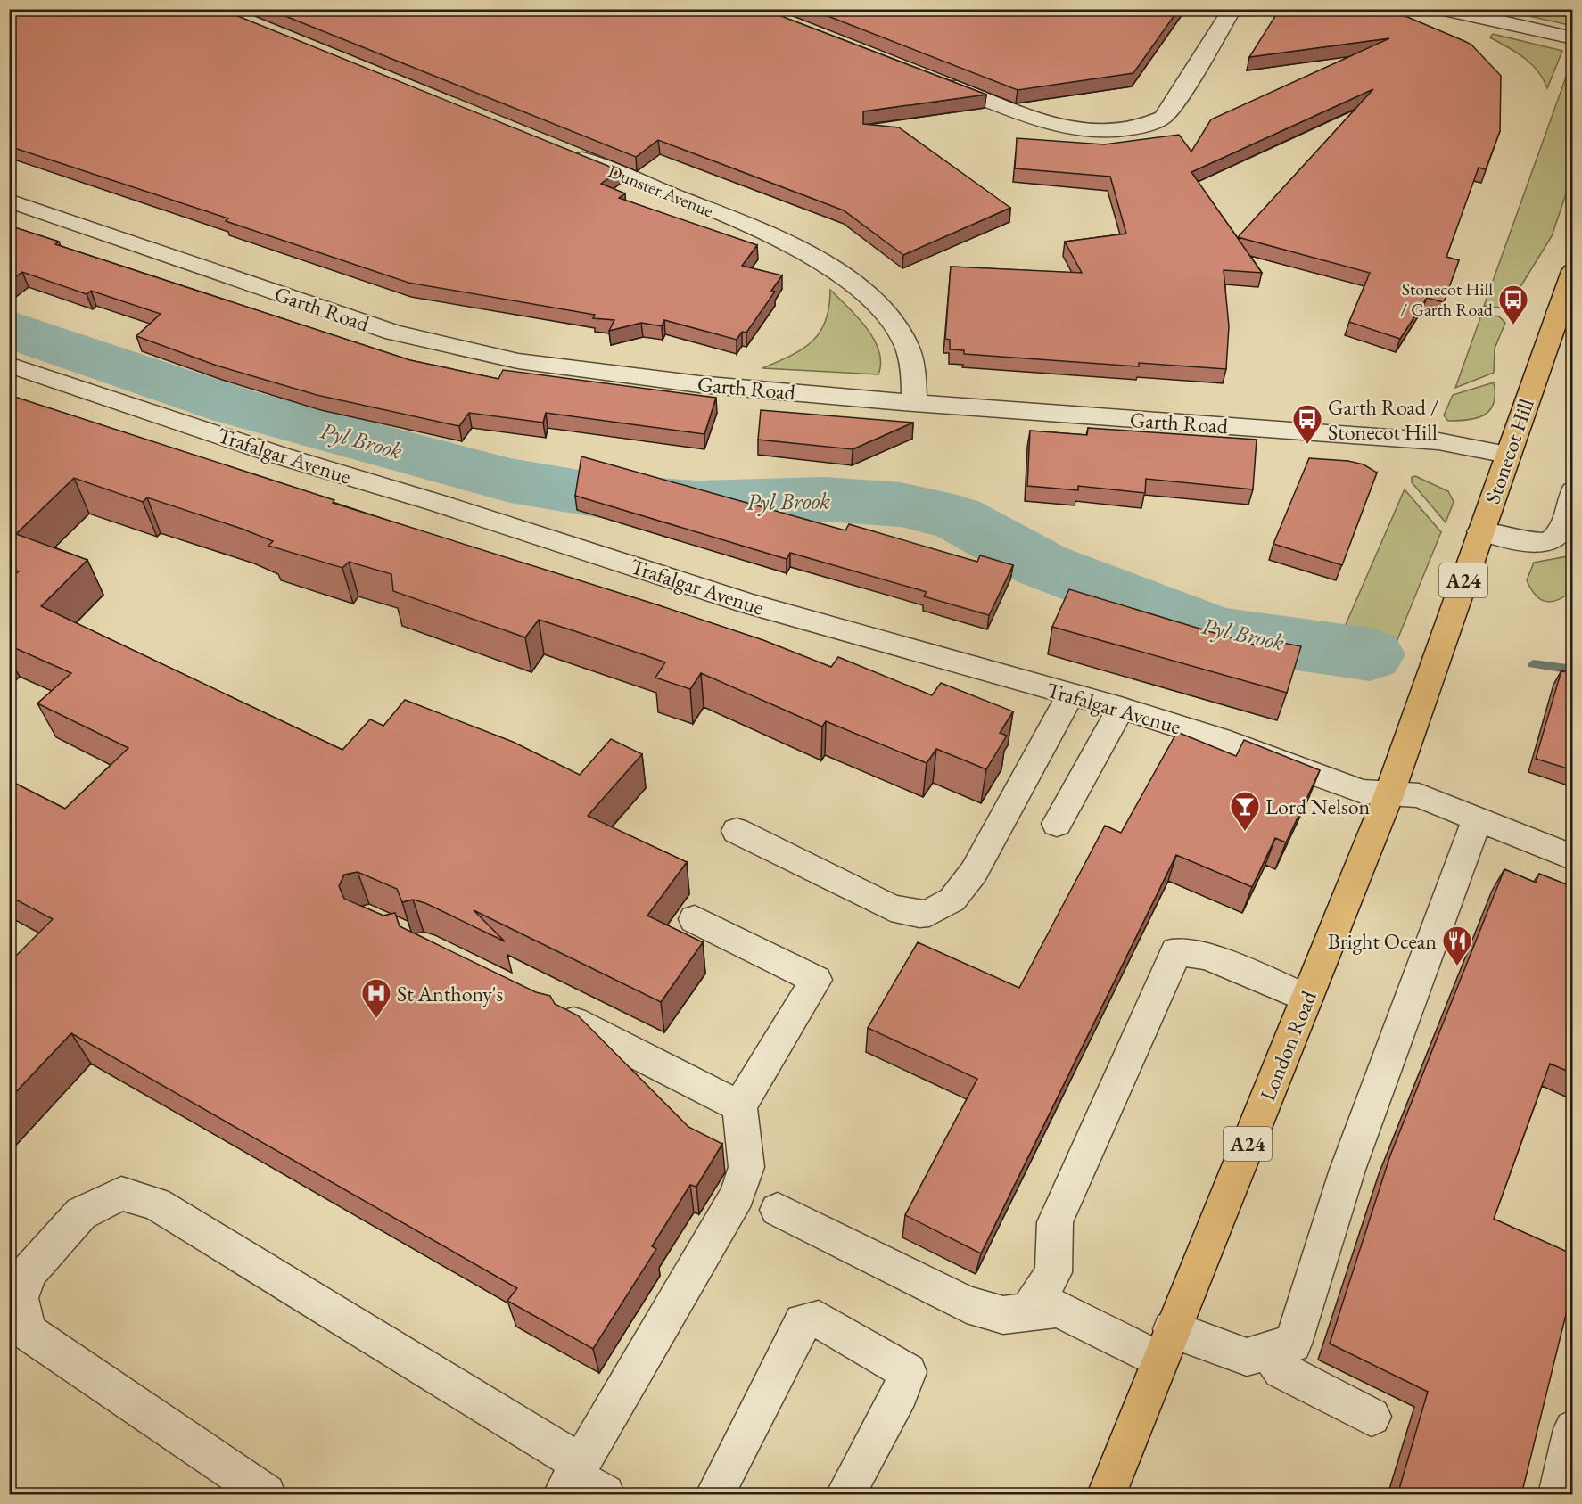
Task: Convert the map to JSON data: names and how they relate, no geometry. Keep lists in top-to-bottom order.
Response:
{
  "streets": {
    "highway": ["Stonecot Hill", "A24", "London Road"],
    "street": ["Dunster Avenue", "Garth Road", "Trafalgar Avenue"]
  },
  "crossings": [
    ["Dunster Avenue", "Garth Road"],
    ["Garth Road", "Stonecot Hill"],
    ["Stonecot Hill", "London Road"],
    ["Trafalgar Avenue", "London Road"]
  ],
  "water": ["Pyl Brook"],
  "places": {
    "bus stop": ["Stonecot Hill / Garth Road", "Garth Road / Stonecot Hill"],
    "bar": ["Lord Nelson"],
    "restaurant": ["Bright Ocean"],
    "hospital": ["St Anthony's"]
  }
}
